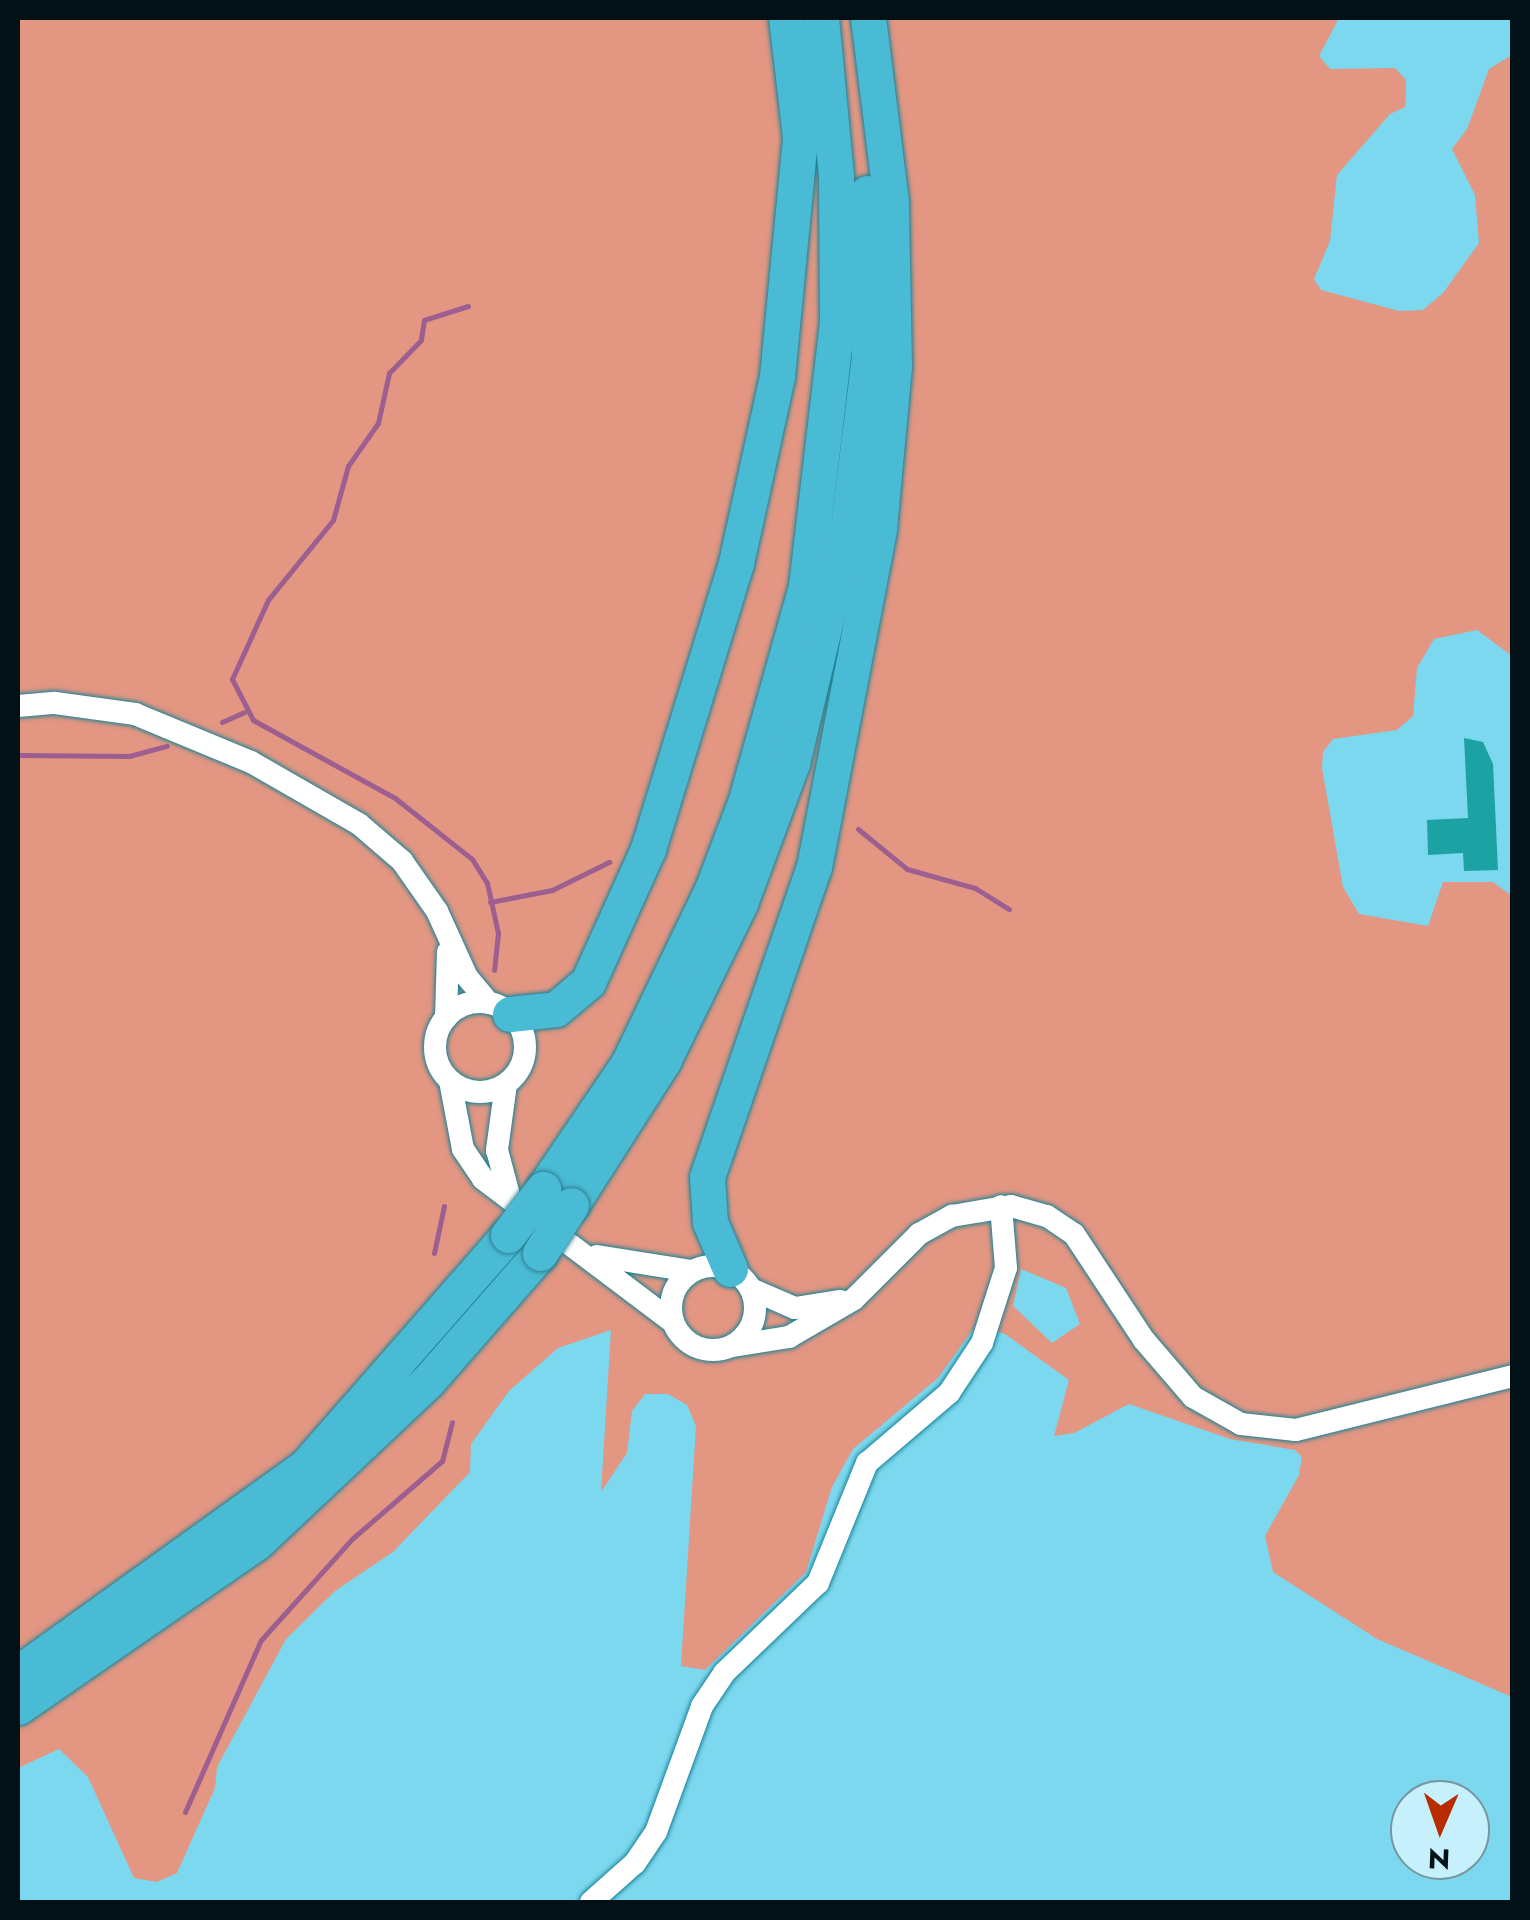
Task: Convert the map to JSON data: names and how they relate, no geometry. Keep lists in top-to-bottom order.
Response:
{
  "north": "bottom"
}
